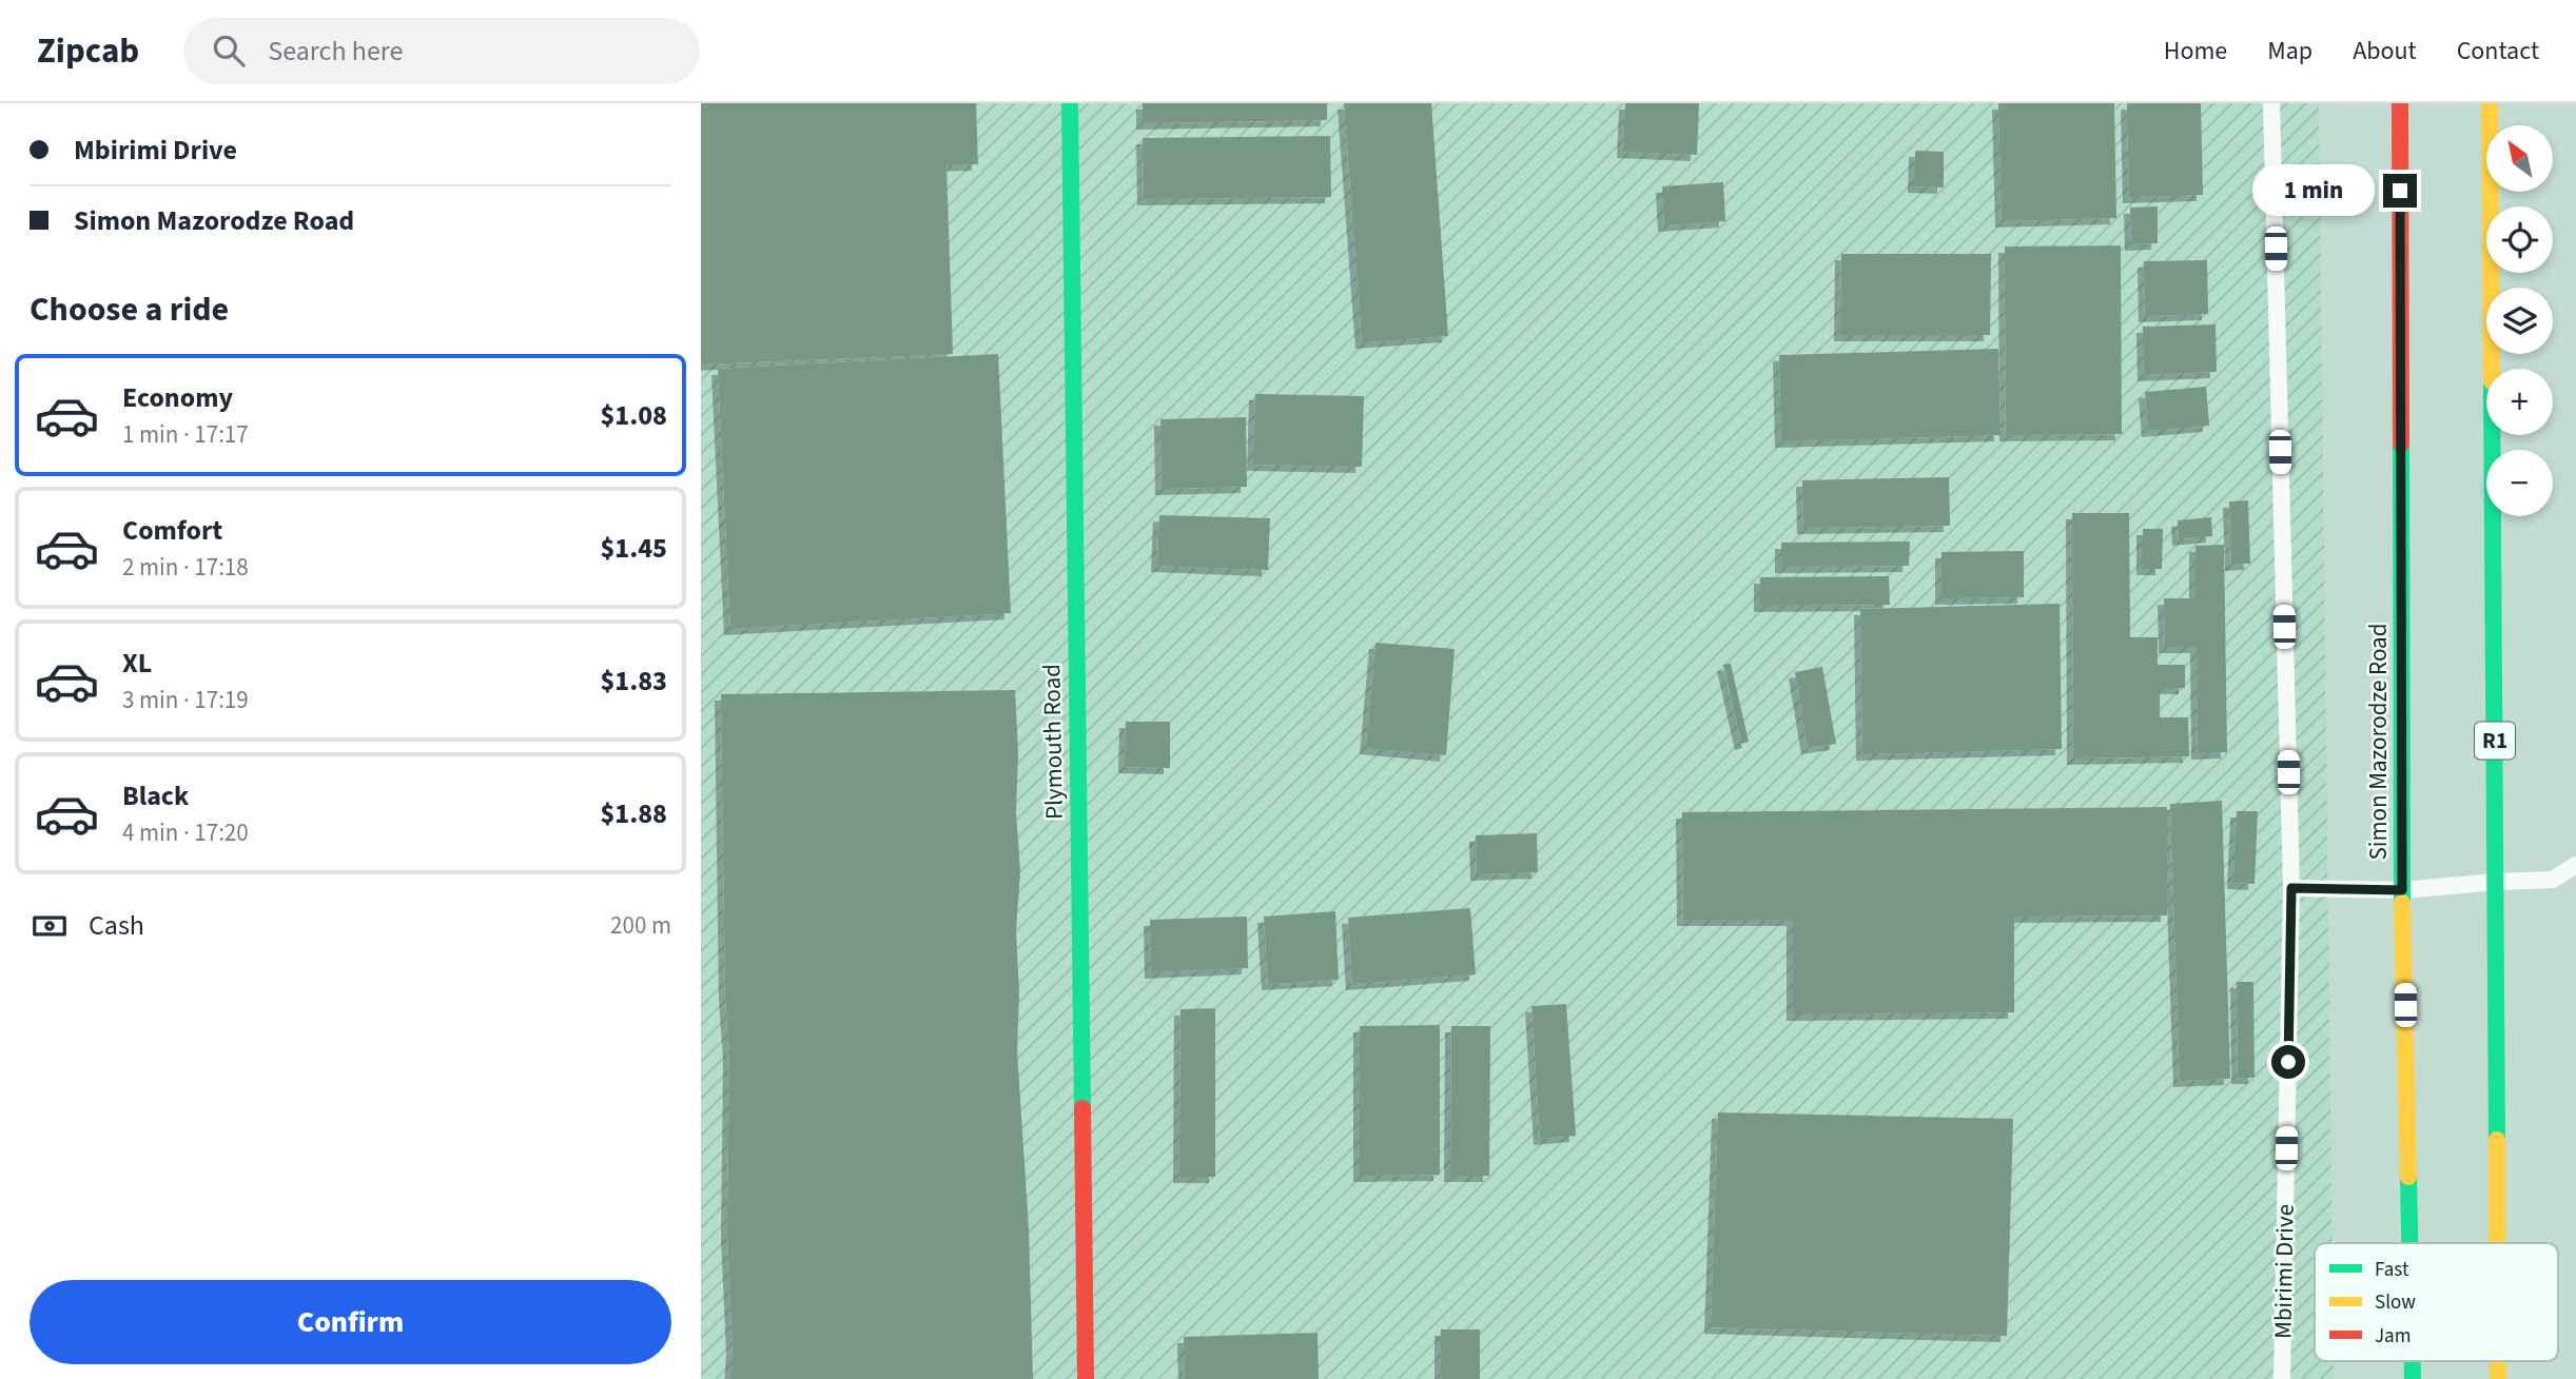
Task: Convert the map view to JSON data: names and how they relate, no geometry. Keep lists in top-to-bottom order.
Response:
{
  "streets": {
    "main road": ["R1", "Plymouth Road", "Simon Mazorodze Road"],
    "lane": ["Mbirimi Drive"]
  },
  "legend": ["Fast", "Slow", "Jam"],
  "north": "top left",
  "page": {
    "header": "Zipcab",
    "search": "Search here",
    "nav": [
      "Home",
      "Map",
      "About",
      "Contact"
    ],
    "banner": ["Mbirimi Drive", "Simon Mazorodze Road"],
    "map_buttons": ["+", "−"],
    "bubble": "1 min",
    "heading": "Choose a ride",
    "list": [
      {
        "name": "Economy",
        "note": "1 min · 17:17",
        "value": "$1.08"
      },
      {
        "name": "Comfort",
        "note": "2 min · 17:18",
        "value": "$1.45"
      },
      {
        "name": "XL",
        "note": "3 min · 17:19",
        "value": "$1.83"
      },
      {
        "name": "Black",
        "note": "4 min · 17:20",
        "value": "$1.88"
      }
    ],
    "pay": ["Cash", "200 m"],
    "buttons": "Confirm"
  }
}
